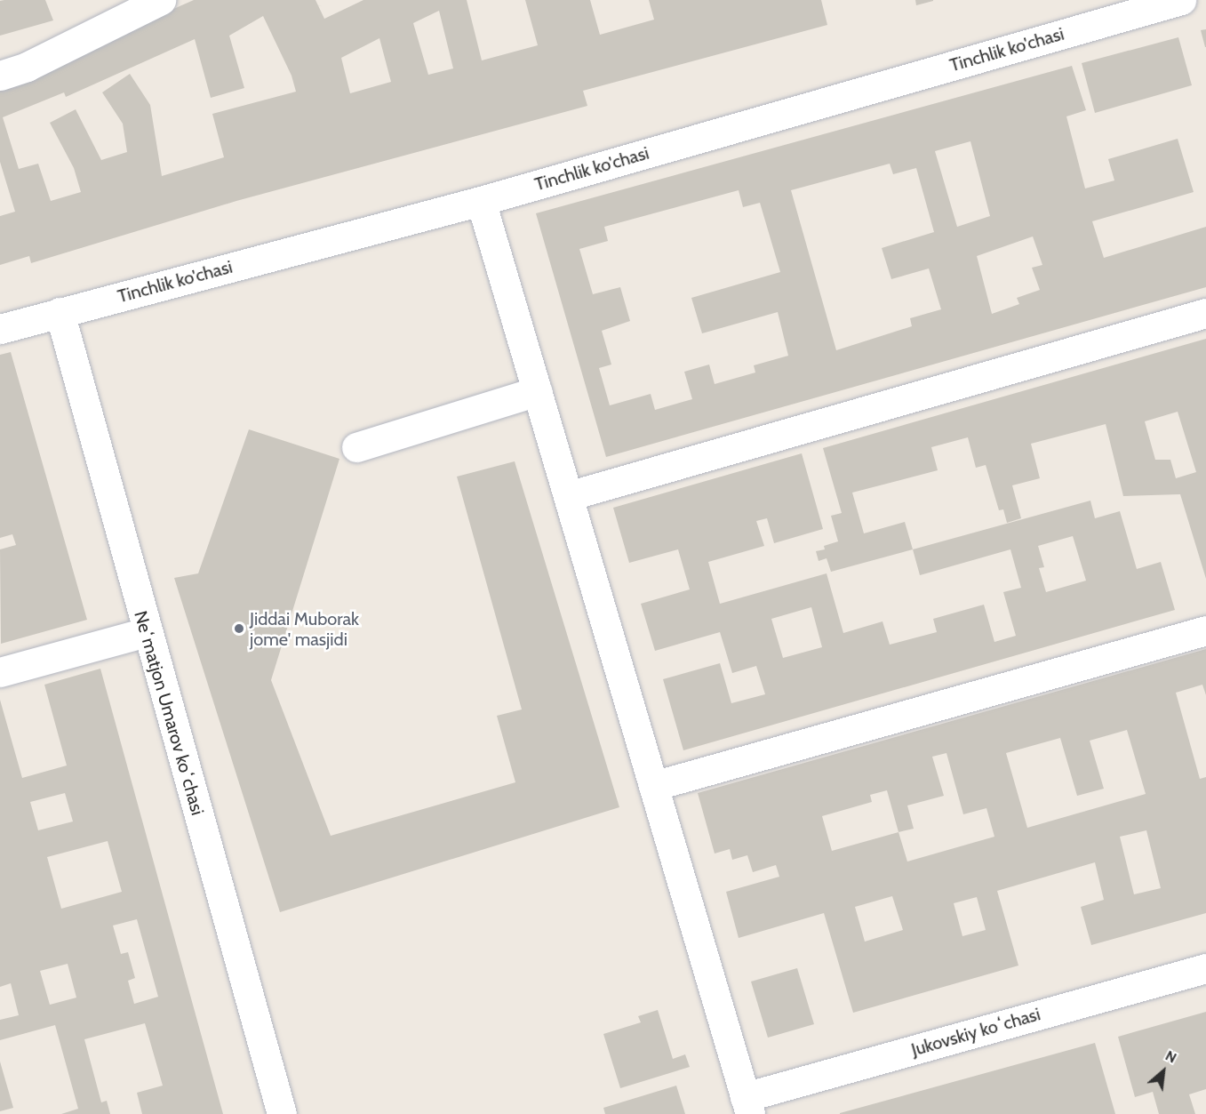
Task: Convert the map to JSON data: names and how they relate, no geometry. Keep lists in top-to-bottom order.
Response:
{
  "streets": {
    "street": ["Tinchlik ko'chasi", "Neʻmatjon Umarov koʻchasi", "Jukovskiy koʻchasi"]
  },
  "crossings": [
    ["Tinchlik ko'chasi", "Neʻmatjon Umarov koʻchasi"]
  ],
  "places": ["Jiddai Muborak jome' masjidi"],
  "north": "top right"
}
